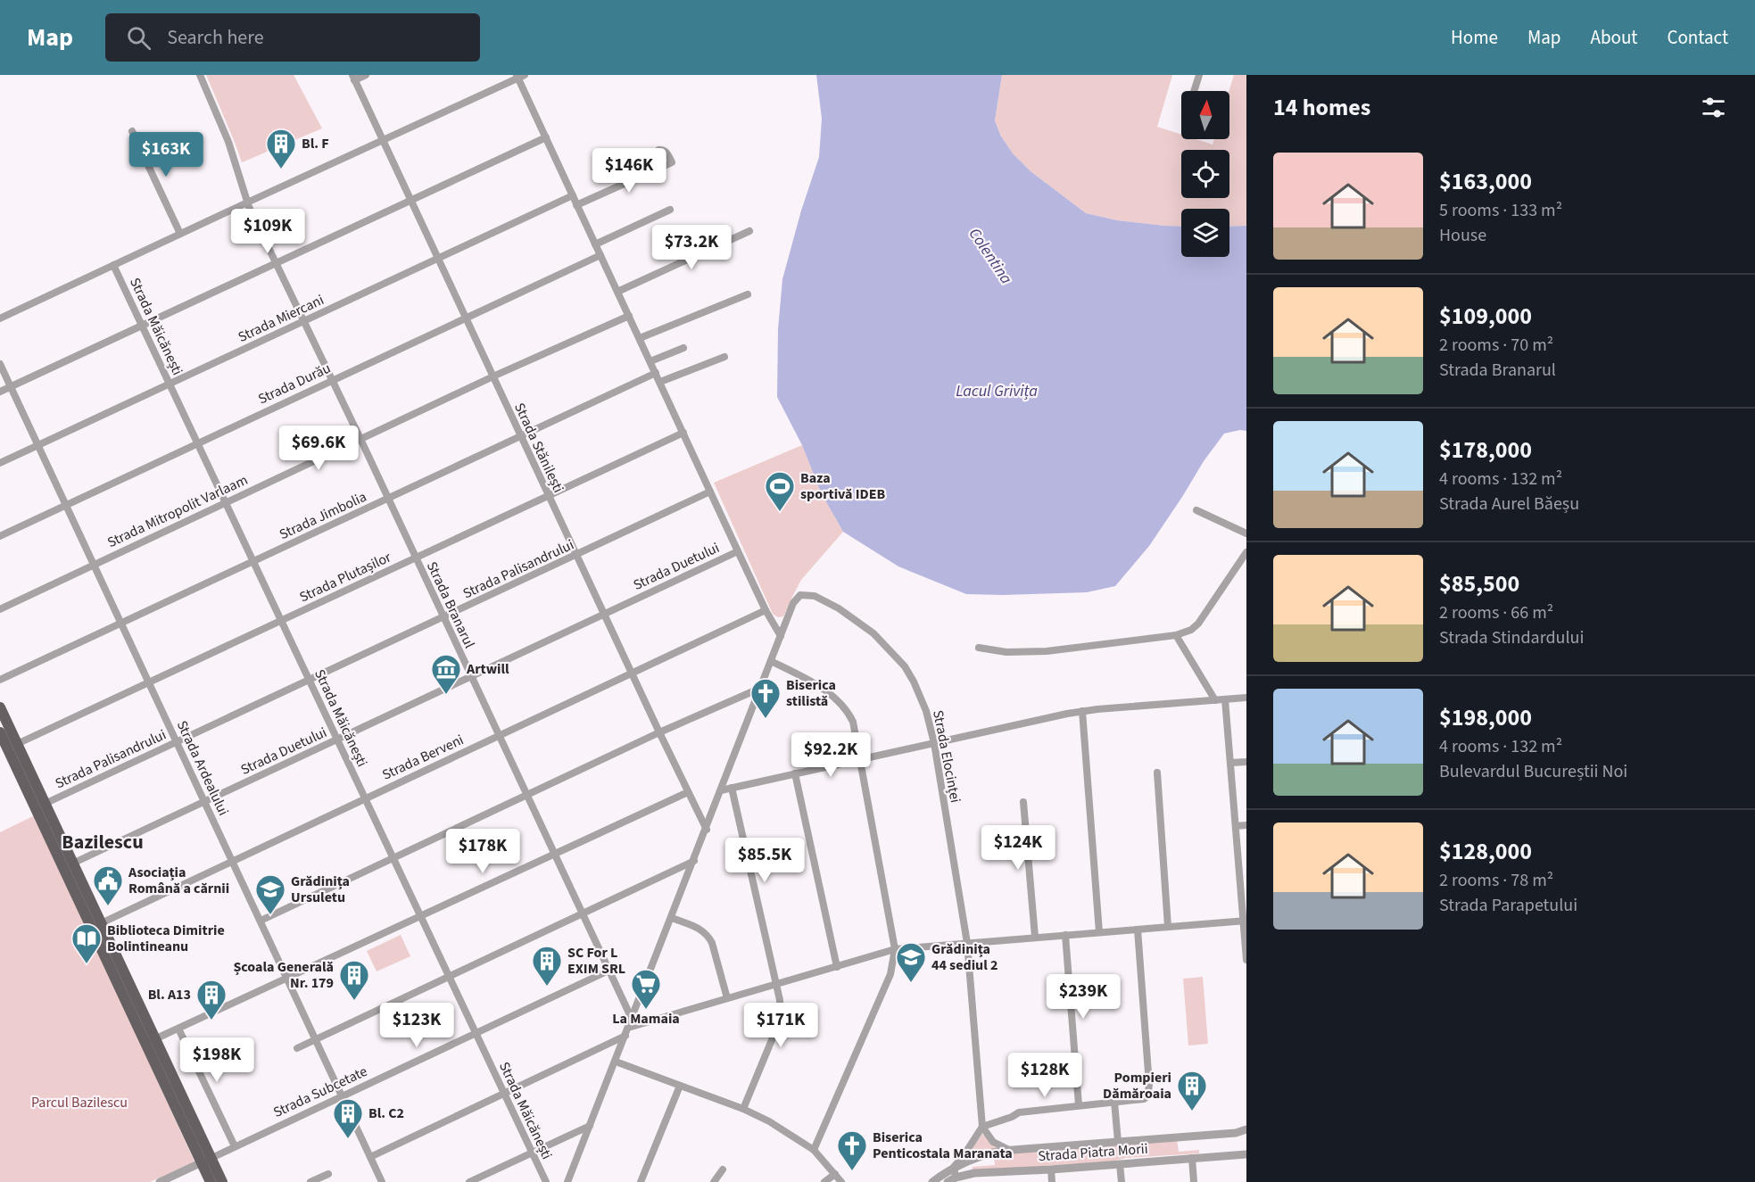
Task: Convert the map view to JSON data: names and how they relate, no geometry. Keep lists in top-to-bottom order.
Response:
{
  "streets": {
    "street": [
      "Strada Miercani",
      "Strada Măicănești",
      "Strada Durău",
      "Strada Stănilești",
      "Strada Mitropolit Varlaam",
      "Strada Jimbolia",
      "Strada Duetului",
      "Strada Palisandrului",
      "Strada Plutașilor",
      "Strada Branarul",
      "Strada Elocinței",
      "Strada Berveni",
      "Strada Ardealului",
      "Strada Subcetate",
      "Strada Piatra Morii"
    ]
  },
  "crossings": [
    ["Strada Miercani", "Strada Măicănești"],
    ["Strada Miercani", "Strada Stănilești"],
    ["Strada Miercani", "Strada Branarul"],
    ["Strada Miercani", "Strada Ardealului"],
    ["Strada Măicănești", "Strada Durău"],
    ["Strada Măicănești", "Strada Mitropolit Varlaam"],
    ["Strada Măicănești", "Strada Jimbolia"],
    ["Strada Măicănești", "Strada Duetului"],
    ["Strada Măicănești", "Strada Palisandrului"],
    ["Strada Măicănești", "Strada Plutașilor"],
    ["Strada Măicănești", "Strada Berveni"],
    ["Strada Măicănești", "Strada Subcetate"],
    ["Strada Durău", "Strada Stănilești"],
    ["Strada Durău", "Strada Branarul"],
    ["Strada Durău", "Strada Ardealului"],
    ["Strada Stănilești", "Strada Mitropolit Varlaam"],
    ["Strada Stănilești", "Strada Jimbolia"],
    ["Strada Stănilești", "Strada Duetului"],
    ["Strada Stănilești", "Strada Palisandrului"],
    ["Strada Stănilești", "Strada Plutașilor"],
    ["Strada Stănilești", "Strada Elocinței"],
    ["Strada Stănilești", "Strada Berveni"],
    ["Strada Mitropolit Varlaam", "Strada Branarul"],
    ["Strada Mitropolit Varlaam", "Strada Ardealului"],
    ["Strada Jimbolia", "Strada Branarul"],
    ["Strada Jimbolia", "Strada Ardealului"],
    ["Strada Duetului", "Strada Branarul"],
    ["Strada Duetului", "Strada Ardealului"],
    ["Strada Palisandrului", "Strada Branarul"],
    ["Strada Palisandrului", "Strada Ardealului"],
    ["Strada Plutașilor", "Strada Branarul"],
    ["Strada Plutașilor", "Strada Ardealului"],
    ["Strada Branarul", "Strada Elocinței"],
    ["Strada Branarul", "Strada Berveni"],
    ["Strada Branarul", "Strada Subcetate"],
    ["Strada Berveni", "Strada Ardealului"],
    ["Strada Ardealului", "Strada Subcetate"]
  ],
  "districts": ["Bazilescu"],
  "water": ["Colentina", "Lacul Grivița"],
  "parks": ["Parcul Bazilescu"],
  "places": {
    "building": [
      "Bl. F",
      "SC For L EXIM SRL",
      "Școala Generală Nr. 179",
      "Bl. A13",
      "Pompieri Dămăroaia",
      "Bl. C2"
    ],
    "sports": ["Baza sportivă IDEB"],
    "museum": ["Artwill"],
    "church": ["Biserica stilistă", "Biserica Penticostala Maranata"],
    "public building": ["Asociația Română a cărnii"],
    "school or university": ["Grădinița Ursuletu", "Grădinița 44 sediul 2"],
    "library": ["Biblioteca Dimitrie Bolintineanu"],
    "supermarket": ["La Mamaia"]
  },
  "north": "top",
  "page": {
    "header": "Map",
    "search": "Search here",
    "nav": [
      "Home",
      "Map",
      "About",
      "Contact"
    ],
    "heading": "14 homes",
    "price": [
      "$163K",
      "$146K",
      "$109K",
      "$73.2K",
      "$69.6K",
      "$92.2K",
      "$124K",
      "$178K",
      "$85.5K",
      "$239K",
      "$123K",
      "$171K",
      "$198K",
      "$128K"
    ],
    "list": [
      {
        "name": "$163,000",
        "note": "5 rooms · 133 m² · House"
      },
      {
        "name": "$109,000",
        "note": "2 rooms · 70 m² · Strada Branarul"
      },
      {
        "name": "$178,000",
        "note": "4 rooms · 132 m² · Strada Aurel Băeșu"
      },
      {
        "name": "$85,500",
        "note": "2 rooms · 66 m² · Strada Stindardului"
      },
      {
        "name": "$198,000",
        "note": "4 rooms · 132 m² · Bulevardul Bucureștii Noi"
      },
      {
        "name": "$128,000",
        "note": "2 rooms · 78 m² · Strada Parapetului"
      }
    ]
  }
}
